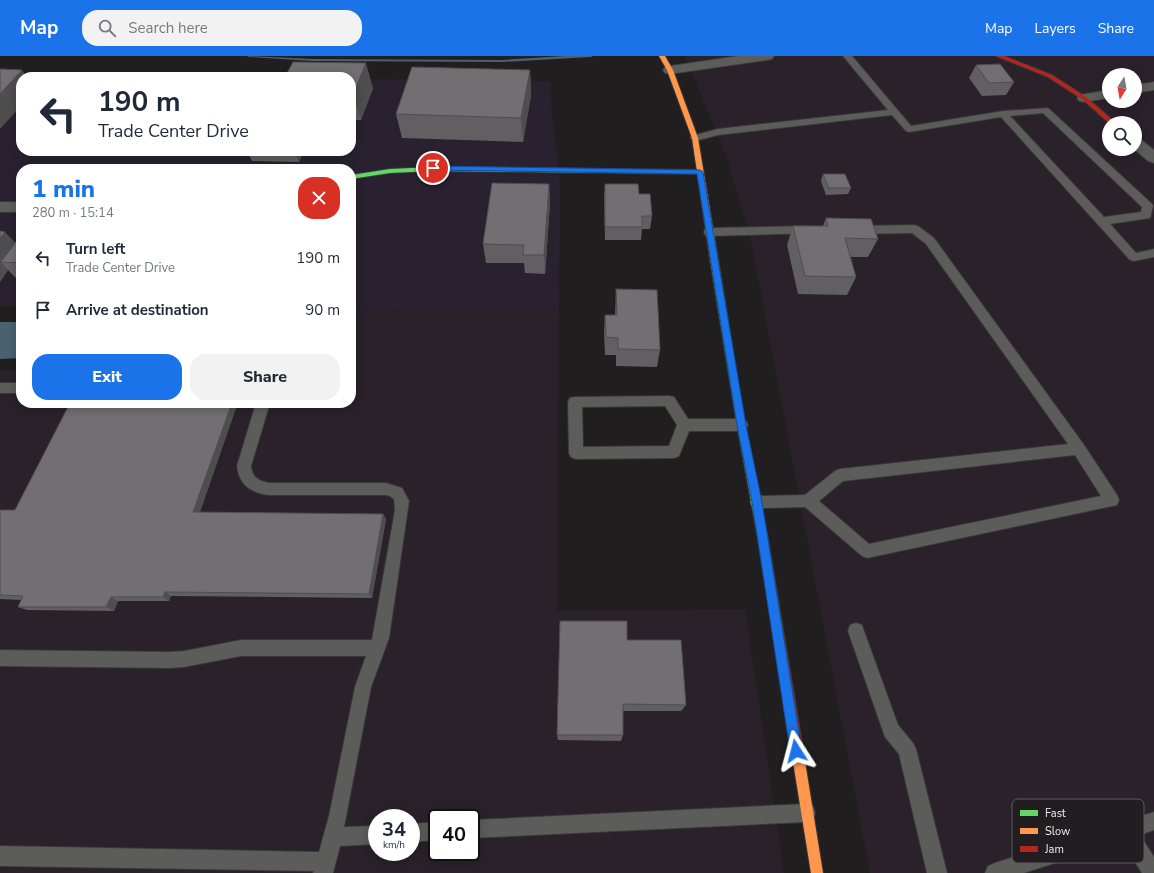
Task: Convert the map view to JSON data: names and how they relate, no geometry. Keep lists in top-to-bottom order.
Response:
{
  "legend": ["Fast", "Slow", "Jam"],
  "north": "bottom",
  "page": {
    "header": "Map",
    "search": "Search here",
    "nav": ["Map", "Layers", "Share"],
    "turn": ["190 m", "Trade Center Drive"],
    "heading": ["1 min", "280 m · 15:14"],
    "list": [
      {
        "name": "Turn left",
        "note": "Trade Center Drive",
        "value": "190 m"
      },
      {
        "name": "Arrive at destination",
        "value": "90 m"
      }
    ],
    "buttons": ["Exit", "Share"],
    "speed": "34 km/h",
    "limit": "40"
  }
}
